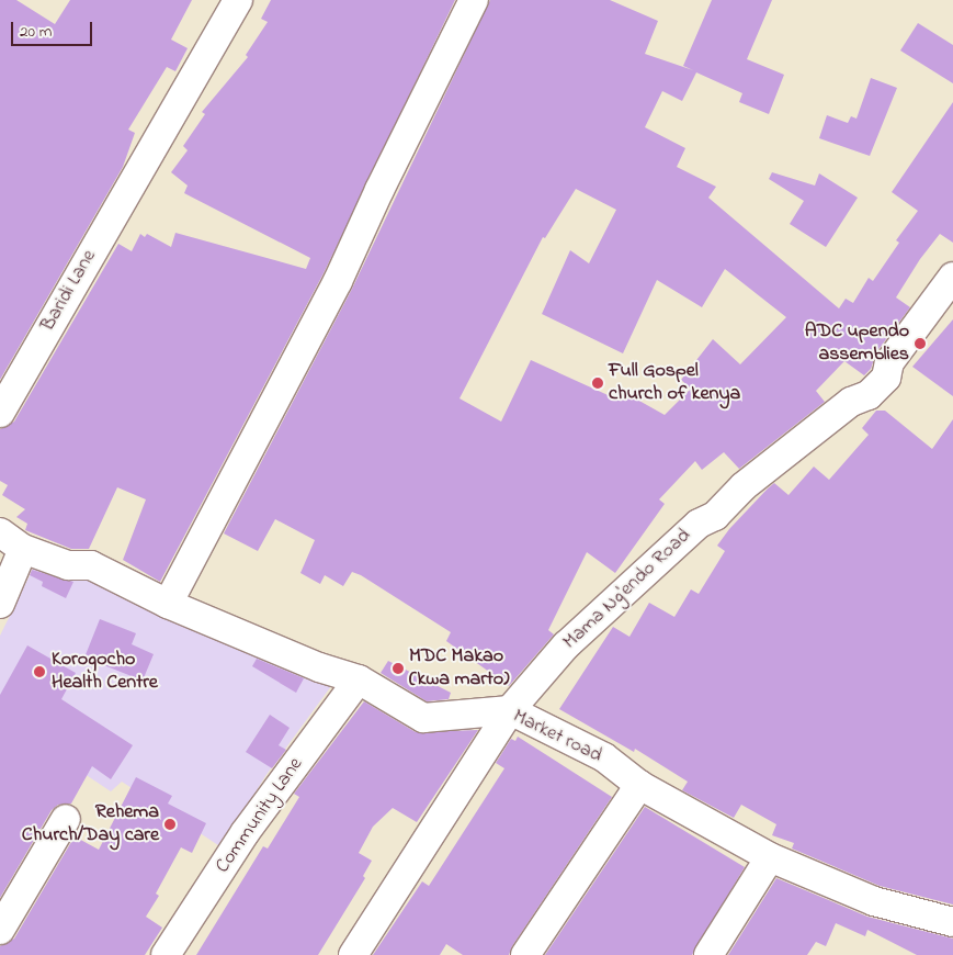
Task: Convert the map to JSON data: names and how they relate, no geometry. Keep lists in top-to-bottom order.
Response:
{
  "streets": {
    "street": [
      "Baridi Lane",
      "Mama Ng'endo Road",
      "Market road",
      "Community Lane"
    ]
  },
  "crossings": [
    ["Mama Ng'endo Road", "Market road"],
    ["Market road", "Community Lane"]
  ],
  "places": [
    "ADC upendo assemblies",
    "Full Gospel church of kenya",
    "MDC Makao (kwa marto)",
    "Korogocho Health Centre",
    "Rehema Church/Day care"
  ],
  "scale_bar": "20 m"
}
